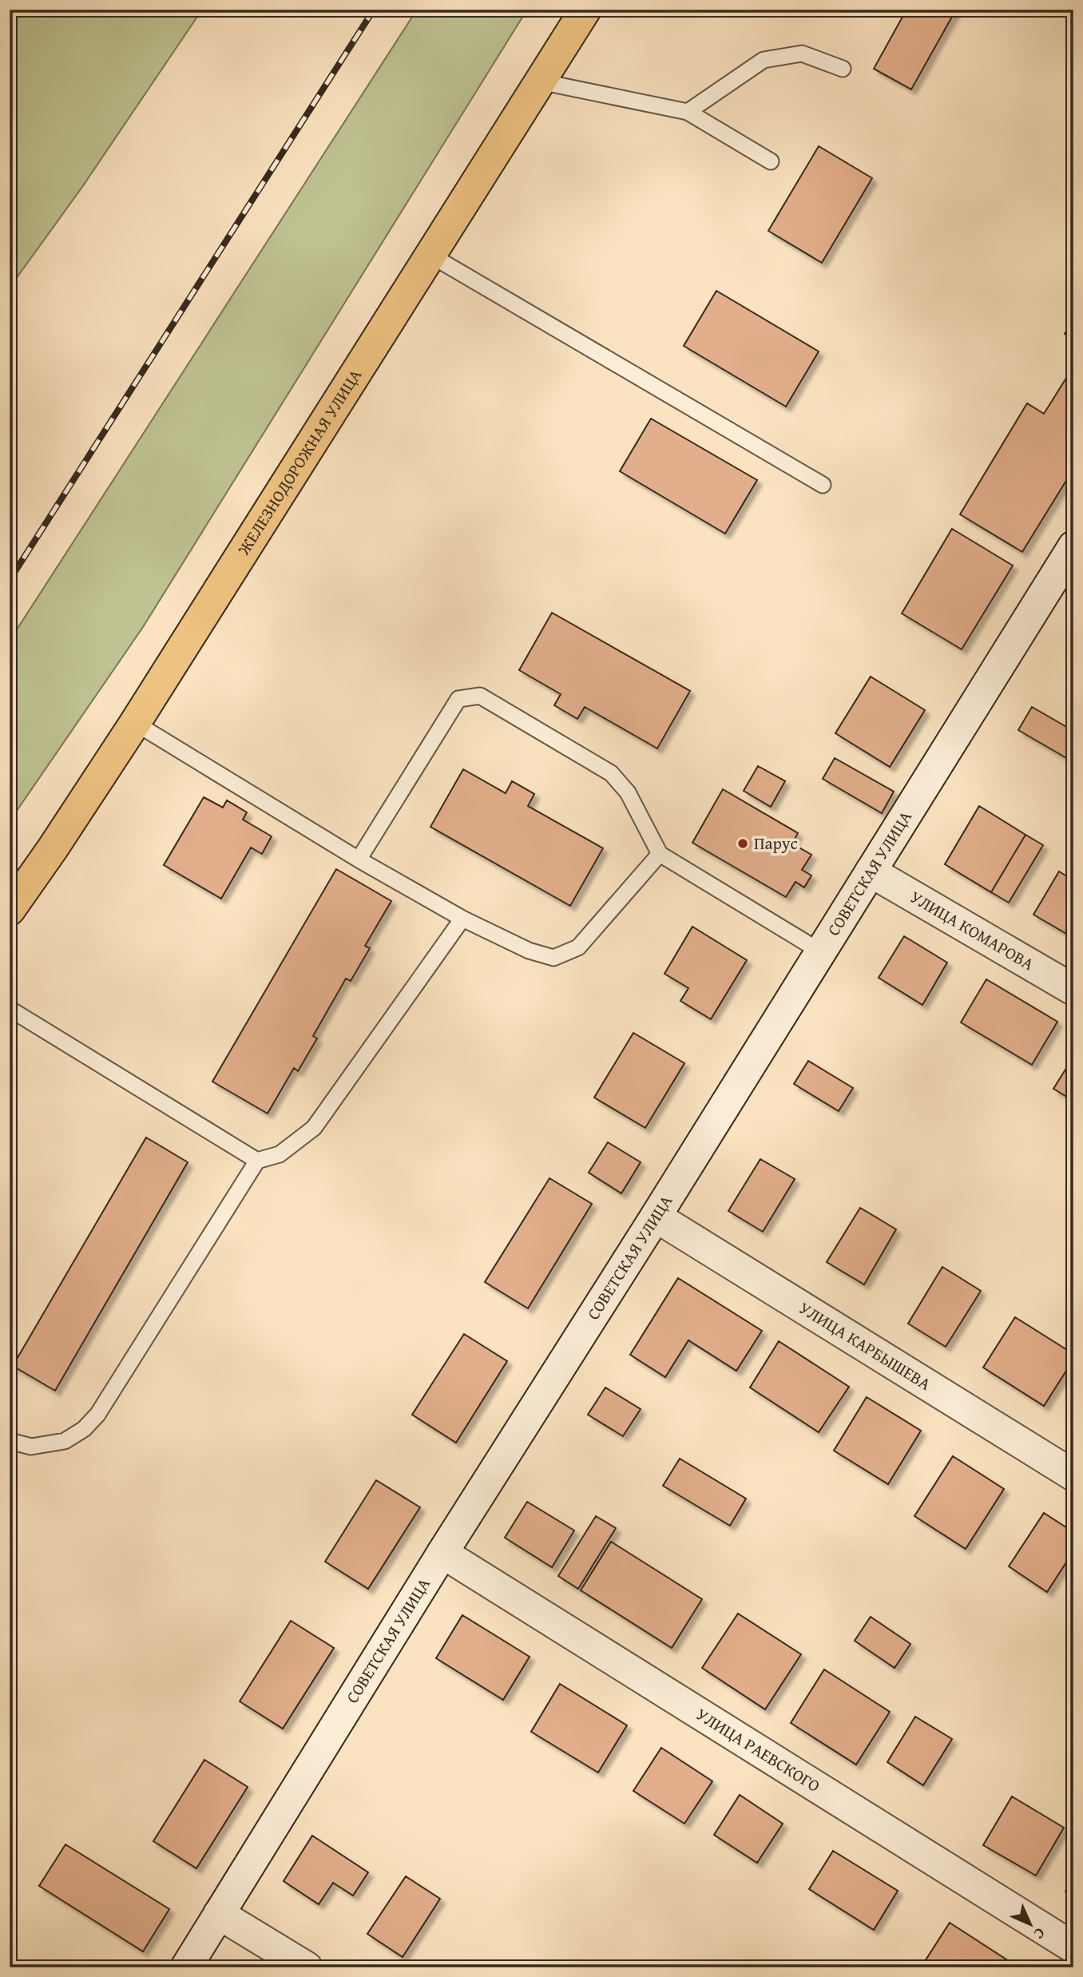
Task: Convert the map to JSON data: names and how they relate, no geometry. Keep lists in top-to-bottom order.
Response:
{
  "streets": {
    "main road": ["ЖЕЛЕЗНОДОРОЖНАЯ УЛИЦА"],
    "street": [
      "СОВЕТСКАЯ УЛИЦА",
      "УЛИЦА КОМАРОВА",
      "УЛИЦА КАРБЫШЕВА",
      "УЛИЦА РАЕВСКОГО"
    ]
  },
  "crossings": [
    ["СОВЕТСКАЯ УЛИЦА", "УЛИЦА КОМАРОВА"],
    ["СОВЕТСКАЯ УЛИЦА", "УЛИЦА КАРБЫШЕВА"],
    ["СОВЕТСКАЯ УЛИЦА", "УЛИЦА РАЕВСКОГО"]
  ],
  "places": ["Парус"],
  "north": "bottom right"
}
